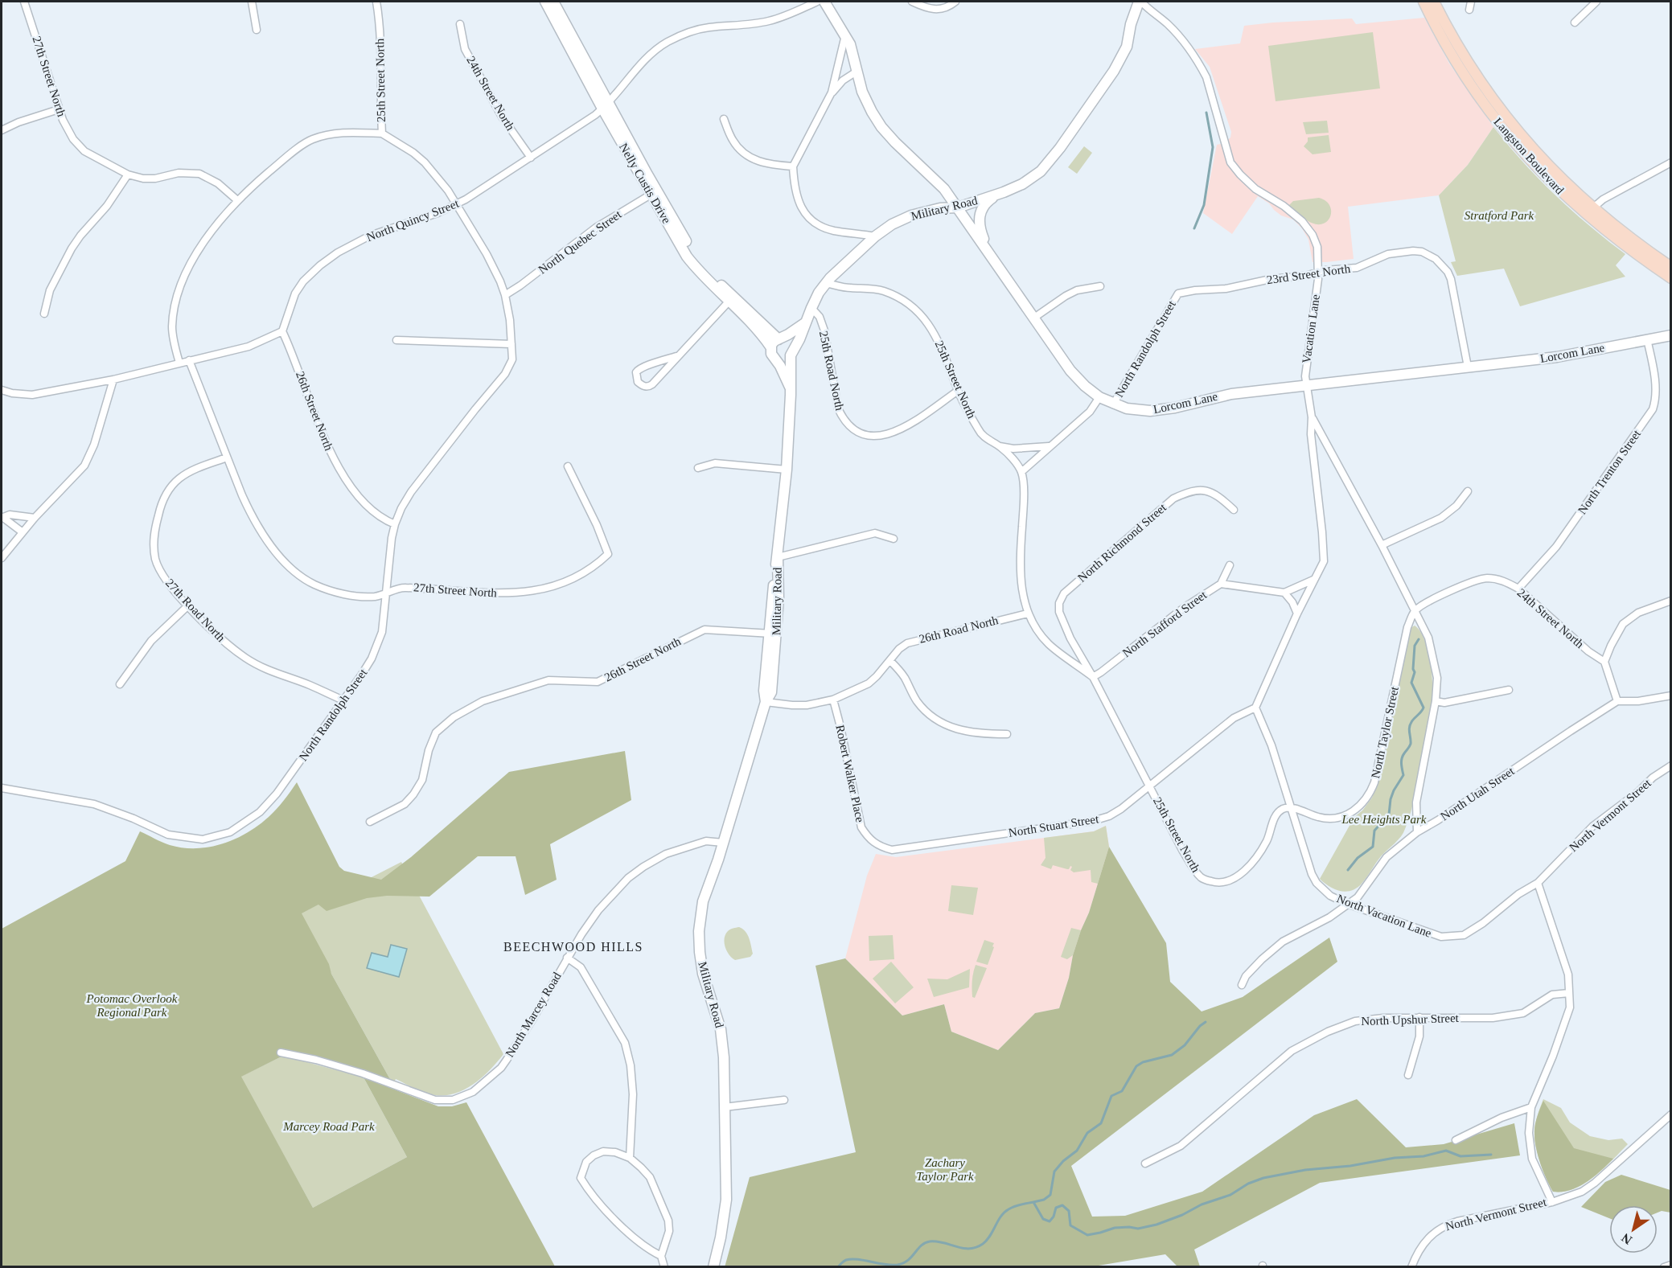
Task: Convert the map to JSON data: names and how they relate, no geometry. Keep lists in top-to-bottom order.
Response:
{
  "streets": {
    "main road": [
      "Langston Boulevard",
      "Nelly Custis Drive",
      "Military Road",
      "Lorcom Lane"
    ],
    "street": [
      "27th Street North",
      "25th Street North",
      "24th Street North",
      "North Quincy Street",
      "North Quebec Street",
      "23rd Street North",
      "Vacation Lane",
      "North Randolph Street",
      "25th Road North",
      "26th Street North",
      "North Trenton Street",
      "North Richmond Street",
      "27th Road North",
      "North Stafford Street",
      "26th Road North",
      "North Taylor Street",
      "Robert Walker Place",
      "North Utah Street",
      "North Vermont Street",
      "North Stuart Street",
      "North Vacation Lane",
      "North Marcey Road",
      "North Upshur Street"
    ]
  },
  "crossings": [
    ["27th Street North", "North Randolph Street"],
    ["27th Street North", "27th Road North"],
    ["25th Street North", "Military Road"],
    ["25th Street North", "North Quincy Street"],
    ["25th Street North", "North Quebec Street"],
    ["25th Street North", "North Randolph Street"],
    ["25th Street North", "25th Road North"],
    ["25th Street North", "North Richmond Street"],
    ["25th Street North", "North Stafford Street"],
    ["25th Street North", "26th Road North"],
    ["25th Street North", "North Taylor Street"],
    ["25th Street North", "North Stuart Street"],
    ["25th Street North", "North Vacation Lane"],
    ["24th Street North", "North Quincy Street"],
    ["24th Street North", "North Trenton Street"],
    ["24th Street North", "North Taylor Street"],
    ["Nelly Custis Drive", "Military Road"],
    ["Nelly Custis Drive", "North Quincy Street"],
    ["Nelly Custis Drive", "North Quebec Street"],
    ["Military Road", "Vacation Lane"],
    ["Military Road", "Lorcom Lane"],
    ["Military Road", "25th Road North"],
    ["Military Road", "26th Street North"],
    ["Military Road", "26th Road North"],
    ["Military Road", "North Marcey Road"],
    ["North Quincy Street", "26th Street North"],
    ["23rd Street North", "Vacation Lane"],
    ["23rd Street North", "North Randolph Street"],
    ["23rd Street North", "Lorcom Lane"],
    ["Vacation Lane", "Lorcom Lane"],
    ["Vacation Lane", "North Stuart Street"],
    ["Vacation Lane", "North Vacation Lane"],
    ["North Randolph Street", "Lorcom Lane"],
    ["North Randolph Street", "26th Street North"],
    ["North Randolph Street", "27th Road North"],
    ["Lorcom Lane", "North Trenton Street"],
    ["26th Road North", "Robert Walker Place"],
    ["North Taylor Street", "North Vacation Lane"],
    ["Robert Walker Place", "North Stuart Street"],
    ["North Utah Street", "North Vacation Lane"],
    ["North Vermont Street", "North Vacation Lane"],
    ["North Vermont Street", "North Upshur Street"],
    ["North Stuart Street", "North Vacation Lane"]
  ],
  "districts": ["BEECHWOOD HILLS"],
  "parks": [
    "Stratford Park",
    "Lee Heights Park",
    "Potomac Overlook Regional Park",
    "Marcey Road Park",
    "Zachary Taylor Park"
  ],
  "north": "bottom left"
}
